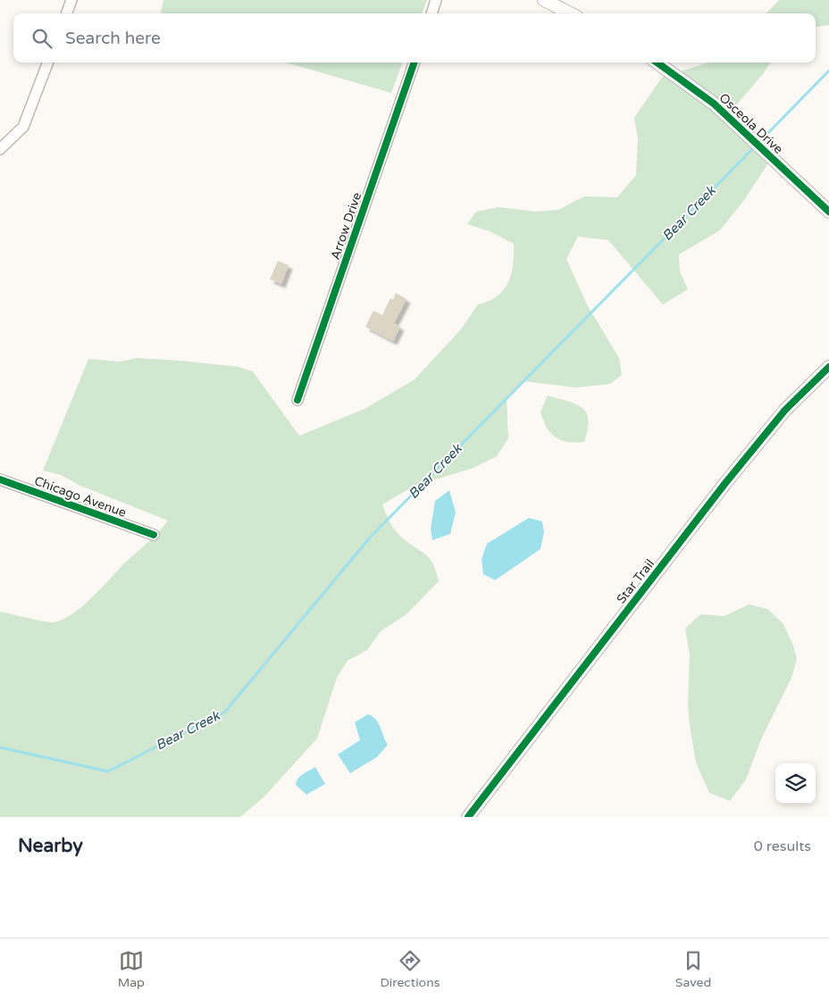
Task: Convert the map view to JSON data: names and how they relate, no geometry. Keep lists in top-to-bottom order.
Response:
{
  "streets": {
    "street": [
      "Osceola Drive",
      "Arrow Drive",
      "Chicago Avenue",
      "Star Trail"
    ]
  },
  "water": ["Bear Creek"],
  "page": {
    "search": "Search here",
    "heading": ["Nearby", "0 results"],
    "nav": ["Map", "Directions", "Saved"]
  }
}
